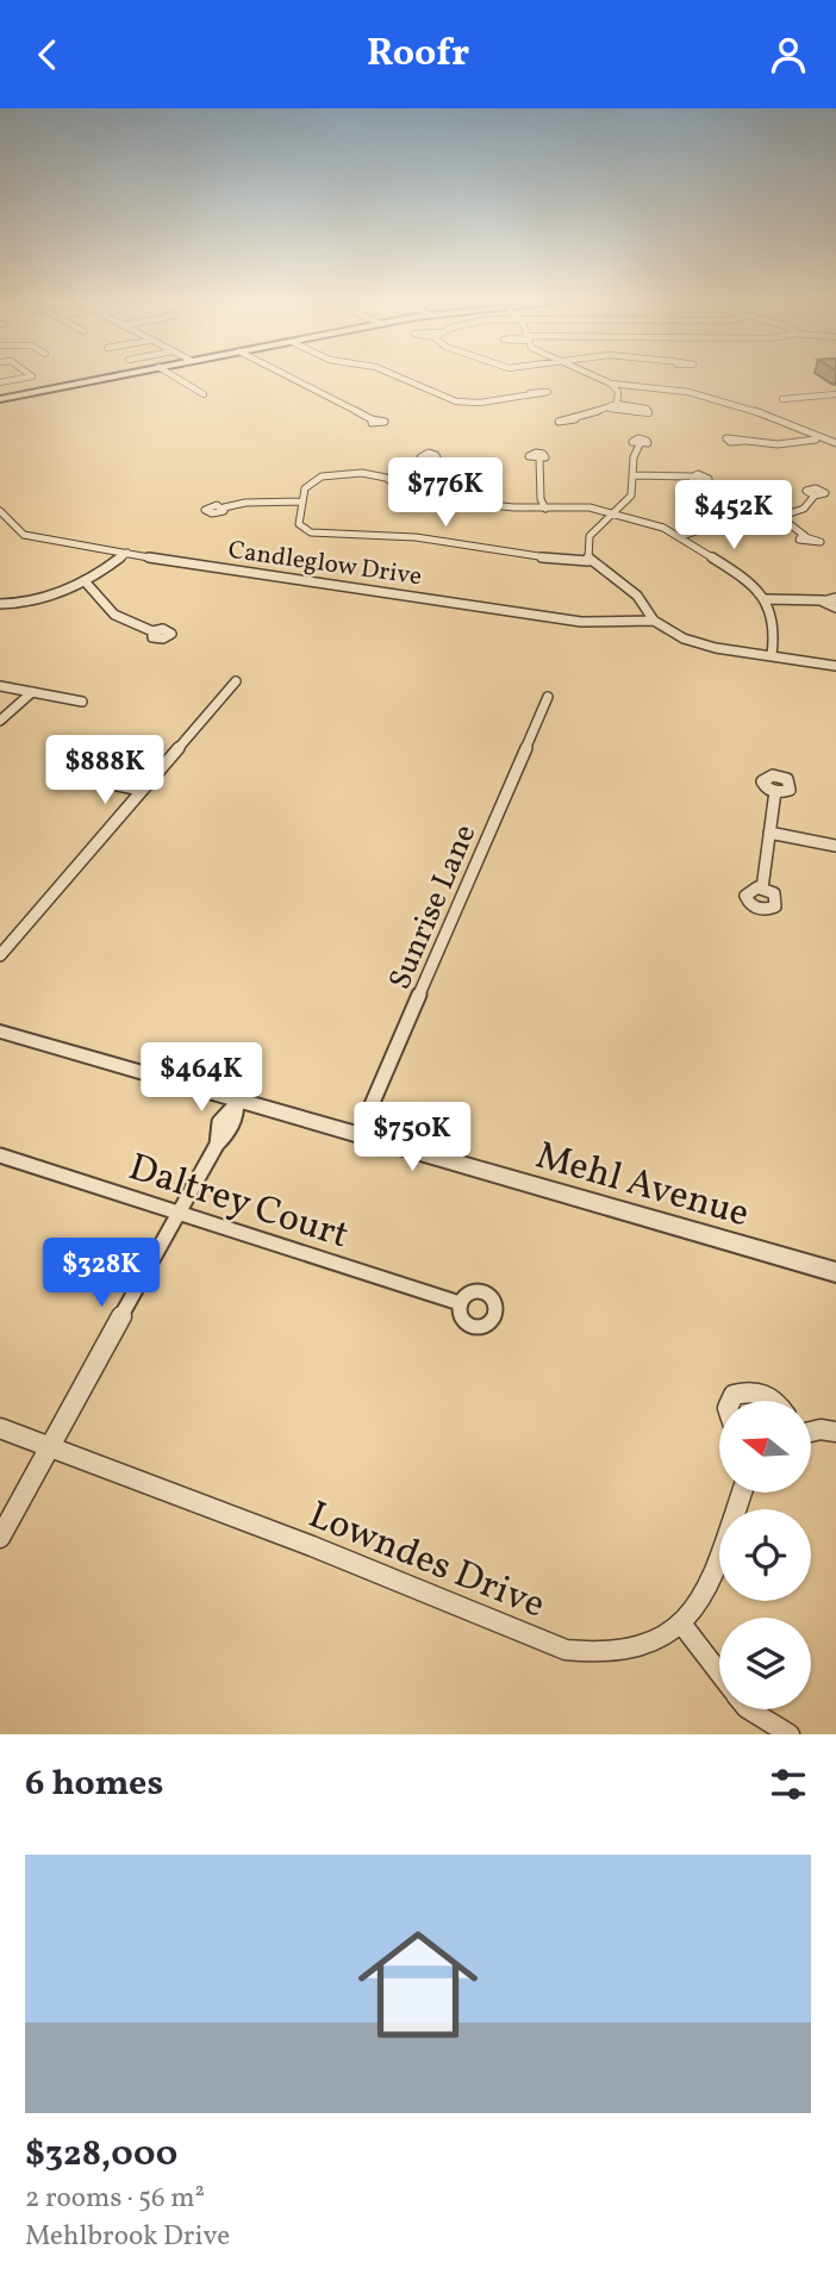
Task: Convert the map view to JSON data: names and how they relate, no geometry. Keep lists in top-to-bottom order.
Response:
{
  "streets": {
    "street": [
      "Candleglow Drive",
      "Sunrise Lane",
      "Mehl Avenue",
      "Daltrey Court",
      "Lowndes Drive"
    ]
  },
  "crossings": [
    ["Sunrise Lane", "Mehl Avenue"]
  ],
  "north": "left",
  "page": {
    "header": "Roofr",
    "price": [
      "$776K",
      "$452K",
      "$888K",
      "$464K",
      "$750K",
      "$328K"
    ],
    "heading": "6 homes",
    "list": [
      {
        "name": "$328,000",
        "note": "2 rooms · 56 m² · Mehlbrook Drive"
      }
    ]
  }
}
